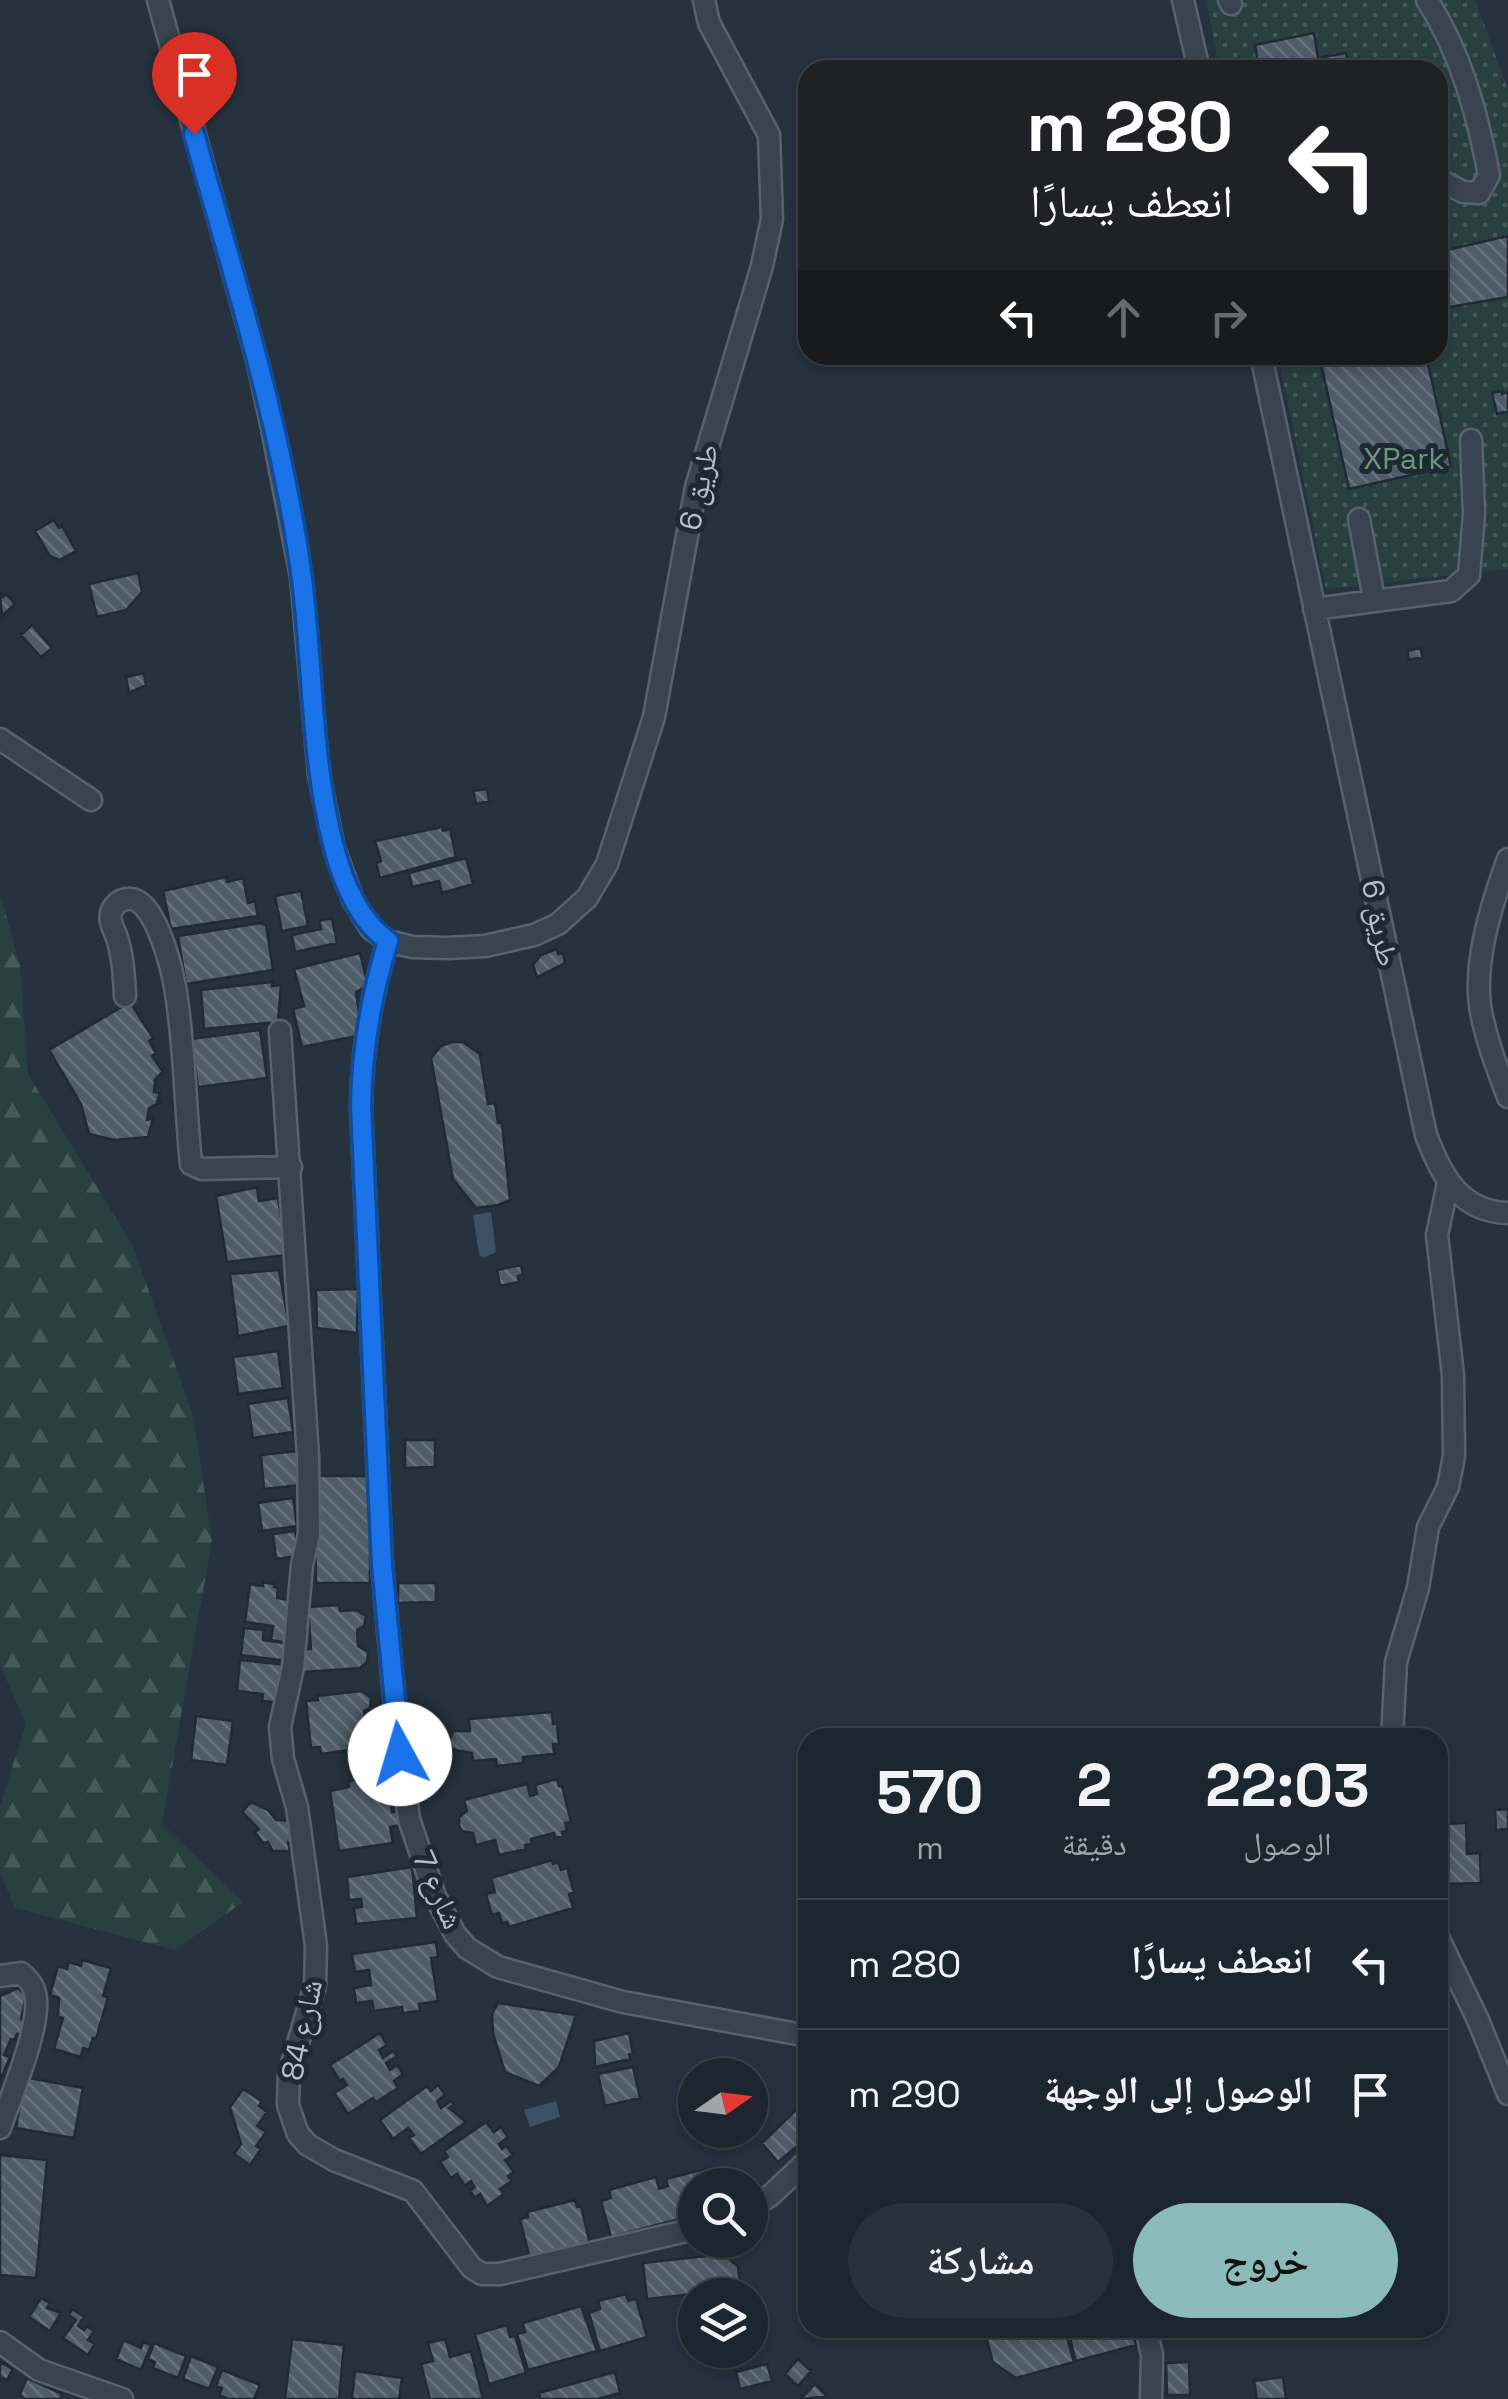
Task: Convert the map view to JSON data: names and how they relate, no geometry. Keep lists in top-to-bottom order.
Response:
{
  "streets": {
    "street": ["طريق 6", "شارع 7", "شارع 84"]
  },
  "crossings": [
    ["طريق 6", "شارع 7"]
  ],
  "parks": ["XPark"],
  "north": "right",
  "page": {
    "turn": ["280 m", "انعطف يسارًا"],
    "eta": [
      "22:03",
      "الوصول",
      "2",
      "دقيقة",
      "570",
      "m"
    ],
    "list": [
      {
        "name": "انعطف يسارًا",
        "value": "280 m"
      },
      {
        "name": "الوصول إلى الوجهة",
        "value": "290 m"
      }
    ],
    "buttons": ["خروج", "مشاركة"]
  }
}
